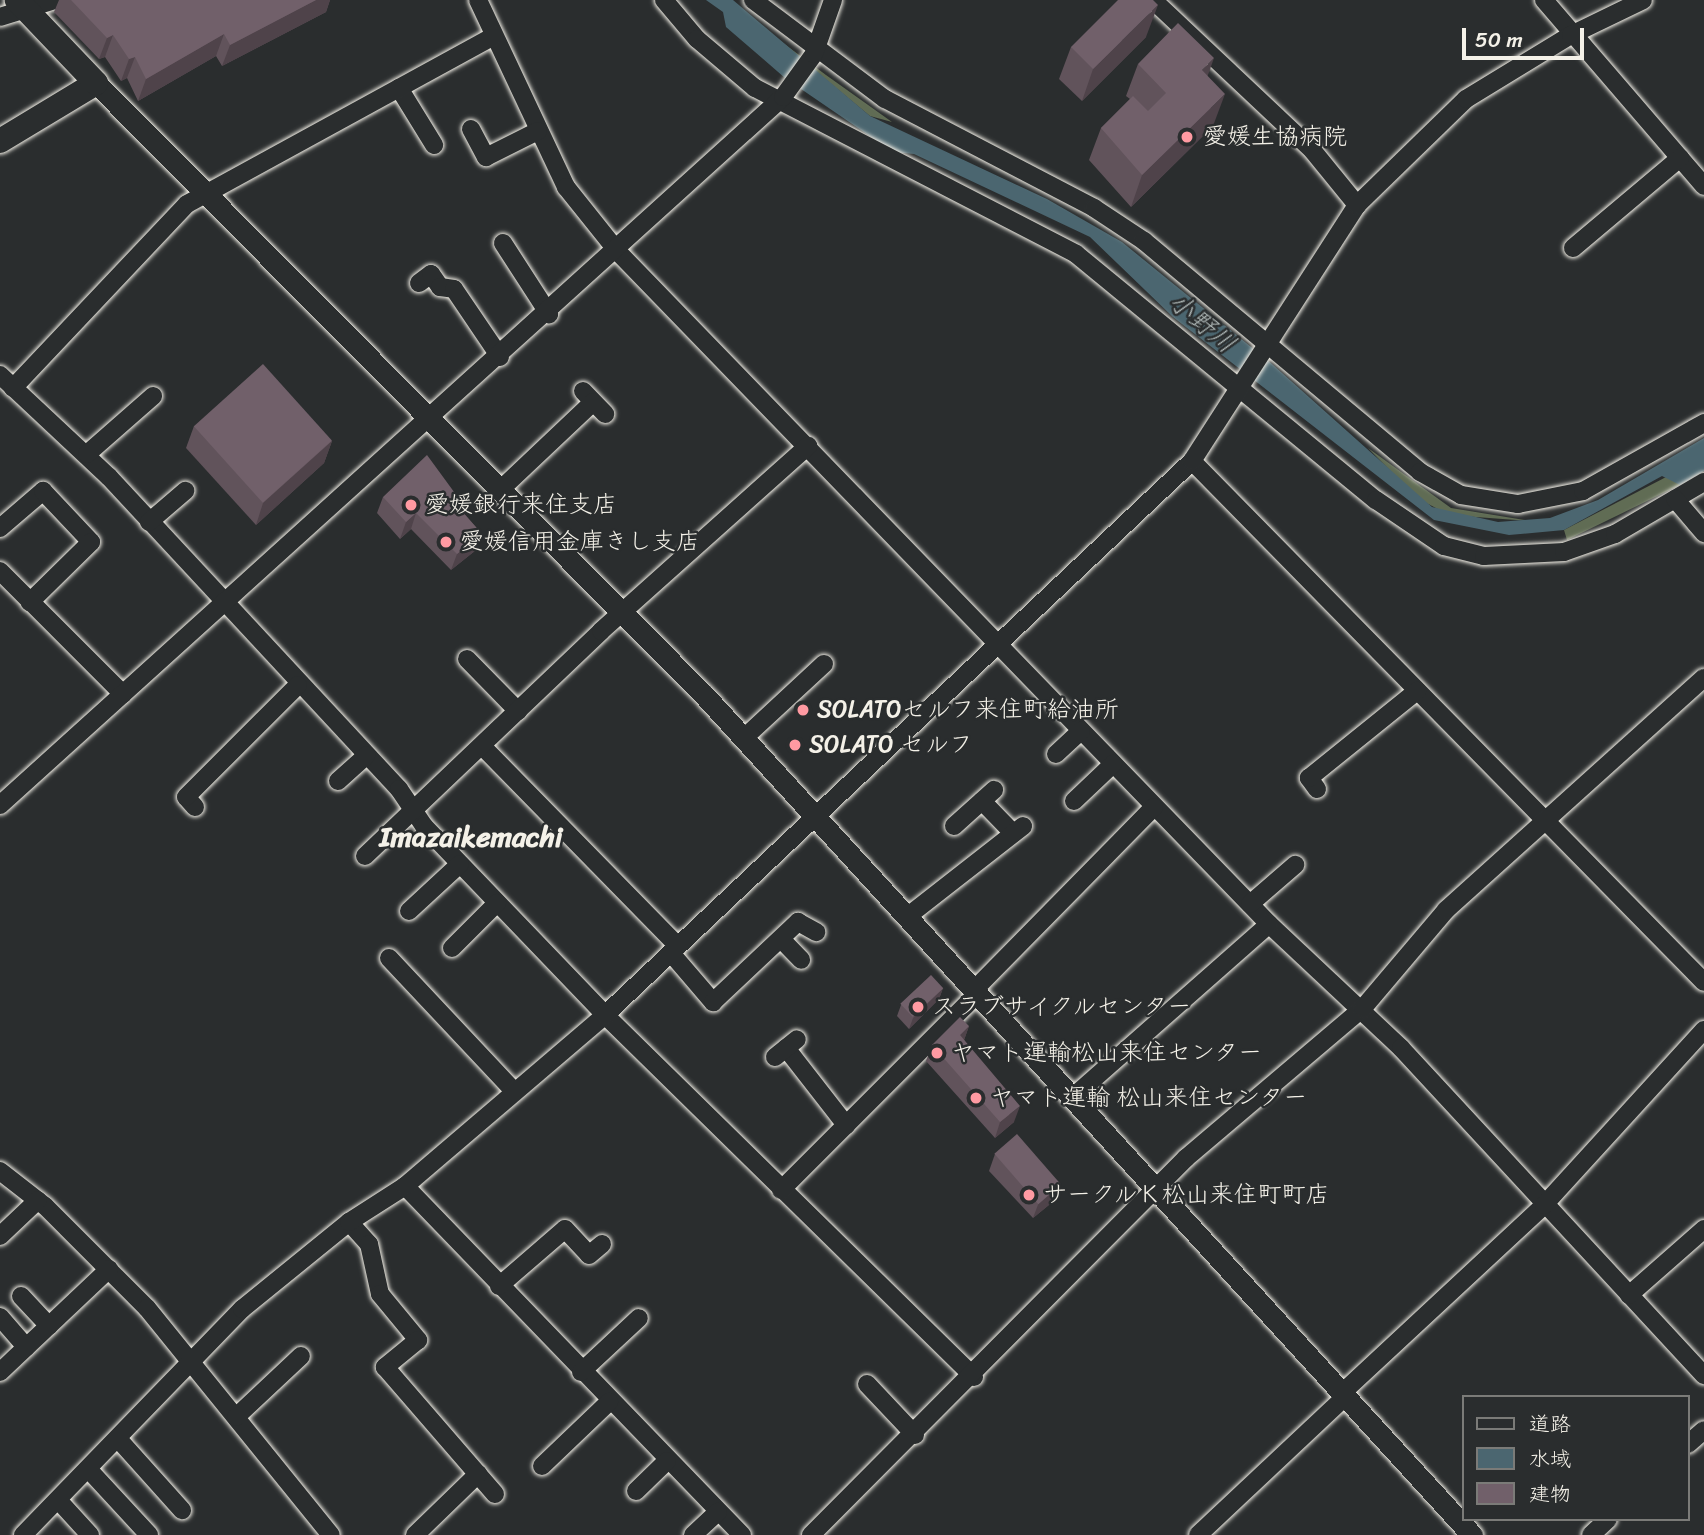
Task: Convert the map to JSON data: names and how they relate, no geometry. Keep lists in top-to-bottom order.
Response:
{
  "districts": ["Imazaikemachi"],
  "water": ["小野川"],
  "places": [
    "愛媛生協病院",
    "愛媛銀行来住支店",
    "愛媛信用金庫きし支店",
    "SOLATOセルフ来住町給油所",
    "SOLATO セルフ",
    "スラブサイクルセンター",
    "ヤマト運輸松山来住センター",
    "ヤマト運輸 松山来住センター",
    "サークルＫ松山来住町町店"
  ],
  "legend": ["道路", "水域", "建物"],
  "scale_bar": "50 m"
}
